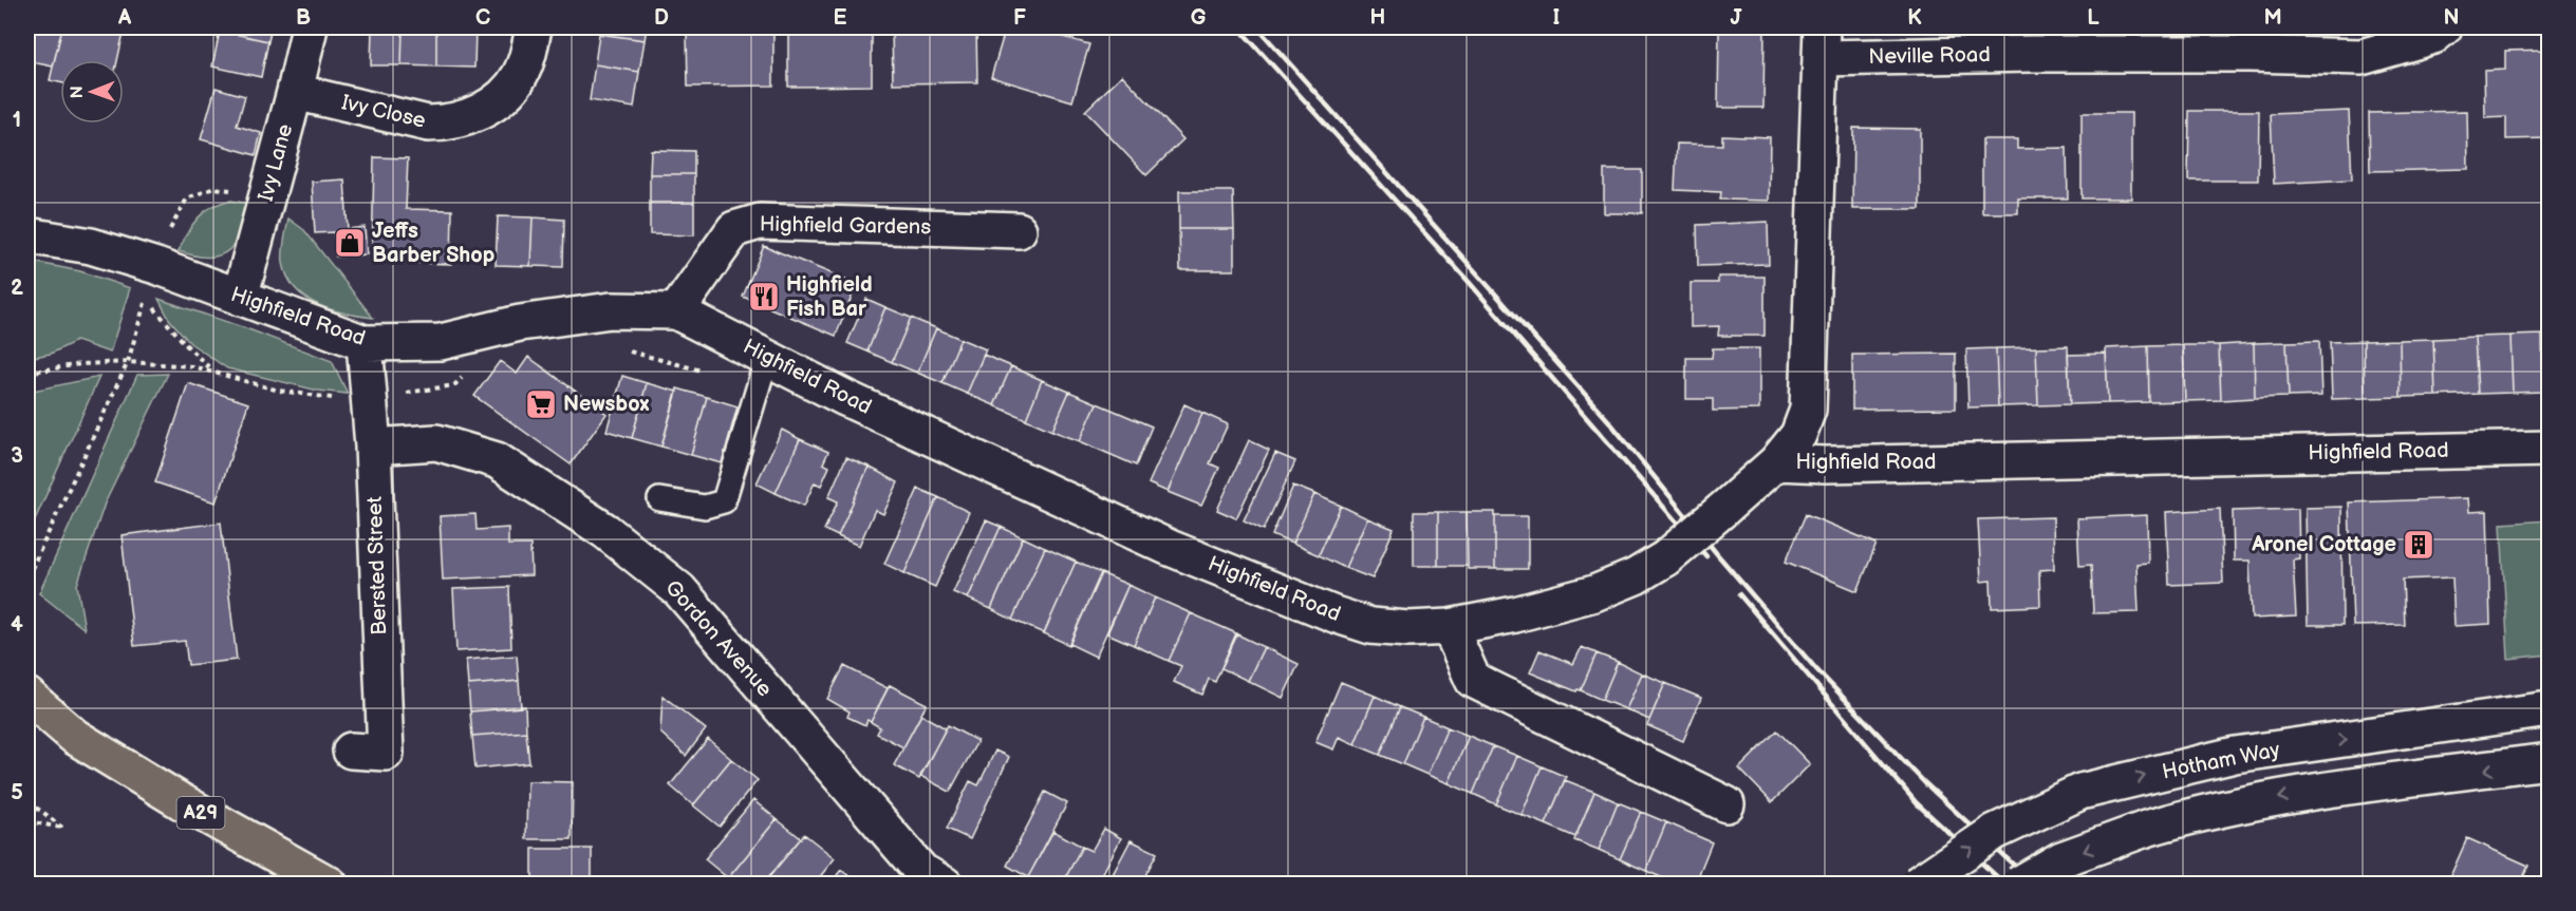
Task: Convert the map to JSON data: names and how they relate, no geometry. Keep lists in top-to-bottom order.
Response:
{
  "streets": {
    "main road": ["A29"],
    "street": [
      "Neville Road",
      "Ivy Close",
      "Ivy Lane",
      "Highfield Gardens",
      "Highfield Road",
      "Bersted Street",
      "Gordon Avenue",
      "Hotham Way"
    ]
  },
  "crossings": [
    ["Neville Road", "Highfield Road"],
    ["Ivy Close", "Ivy Lane"],
    ["Ivy Lane", "Highfield Road"],
    ["Highfield Gardens", "Highfield Road"],
    ["Highfield Road", "Bersted Street"],
    ["Bersted Street", "Gordon Avenue"]
  ],
  "places": {
    "shop": ["Jeffs Barber Shop"],
    "restaurant": ["Highfield Fish Bar"],
    "supermarket": ["Newsbox"],
    "building": ["Aronel Cottage"]
  },
  "north": "left",
  "grid": {
    "columns": [
      "A",
      "B",
      "C",
      "D",
      "E",
      "F",
      "G",
      "H",
      "I",
      "J",
      "K",
      "L",
      "M",
      "N"
    ],
    "rows": [
      "1",
      "2",
      "3",
      "4",
      "5"
    ]
  }
}
